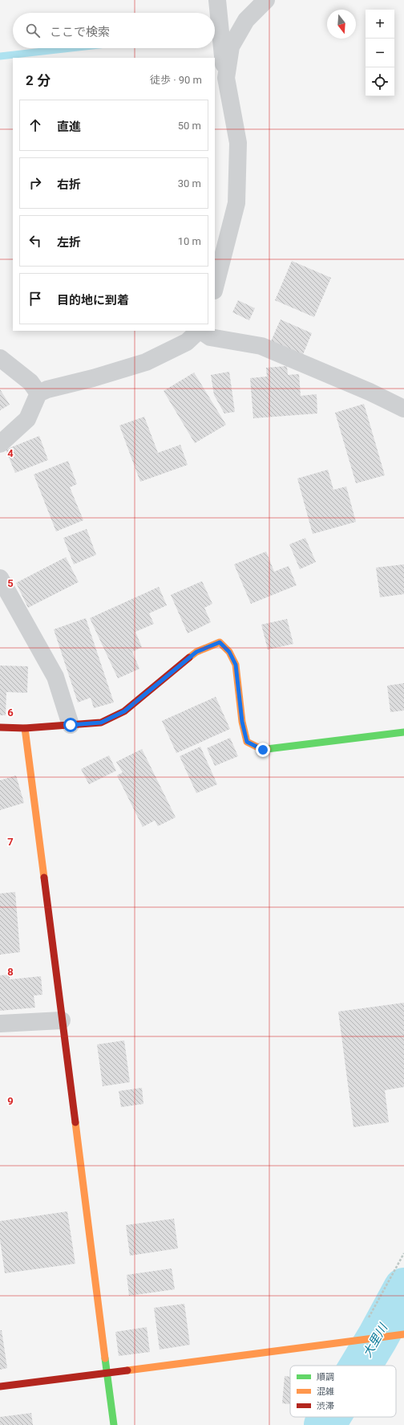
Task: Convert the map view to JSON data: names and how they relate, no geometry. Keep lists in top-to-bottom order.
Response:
{
  "water": ["大里川"],
  "legend": ["順調", "混雑", "渋滞"],
  "north": "bottom",
  "page": {
    "map_buttons": ["+", "−"],
    "search": "ここで検索",
    "heading": ["2 分", "徒歩 · 90 m"],
    "list": [
      ["直進", "50 m"],
      ["右折", "30 m"],
      ["左折", "10 m"],
      "目的地に到着"
    ]
  },
  "grid": {
    "rows": [
      "4",
      "5",
      "6",
      "7",
      "8",
      "9"
    ]
  }
}
